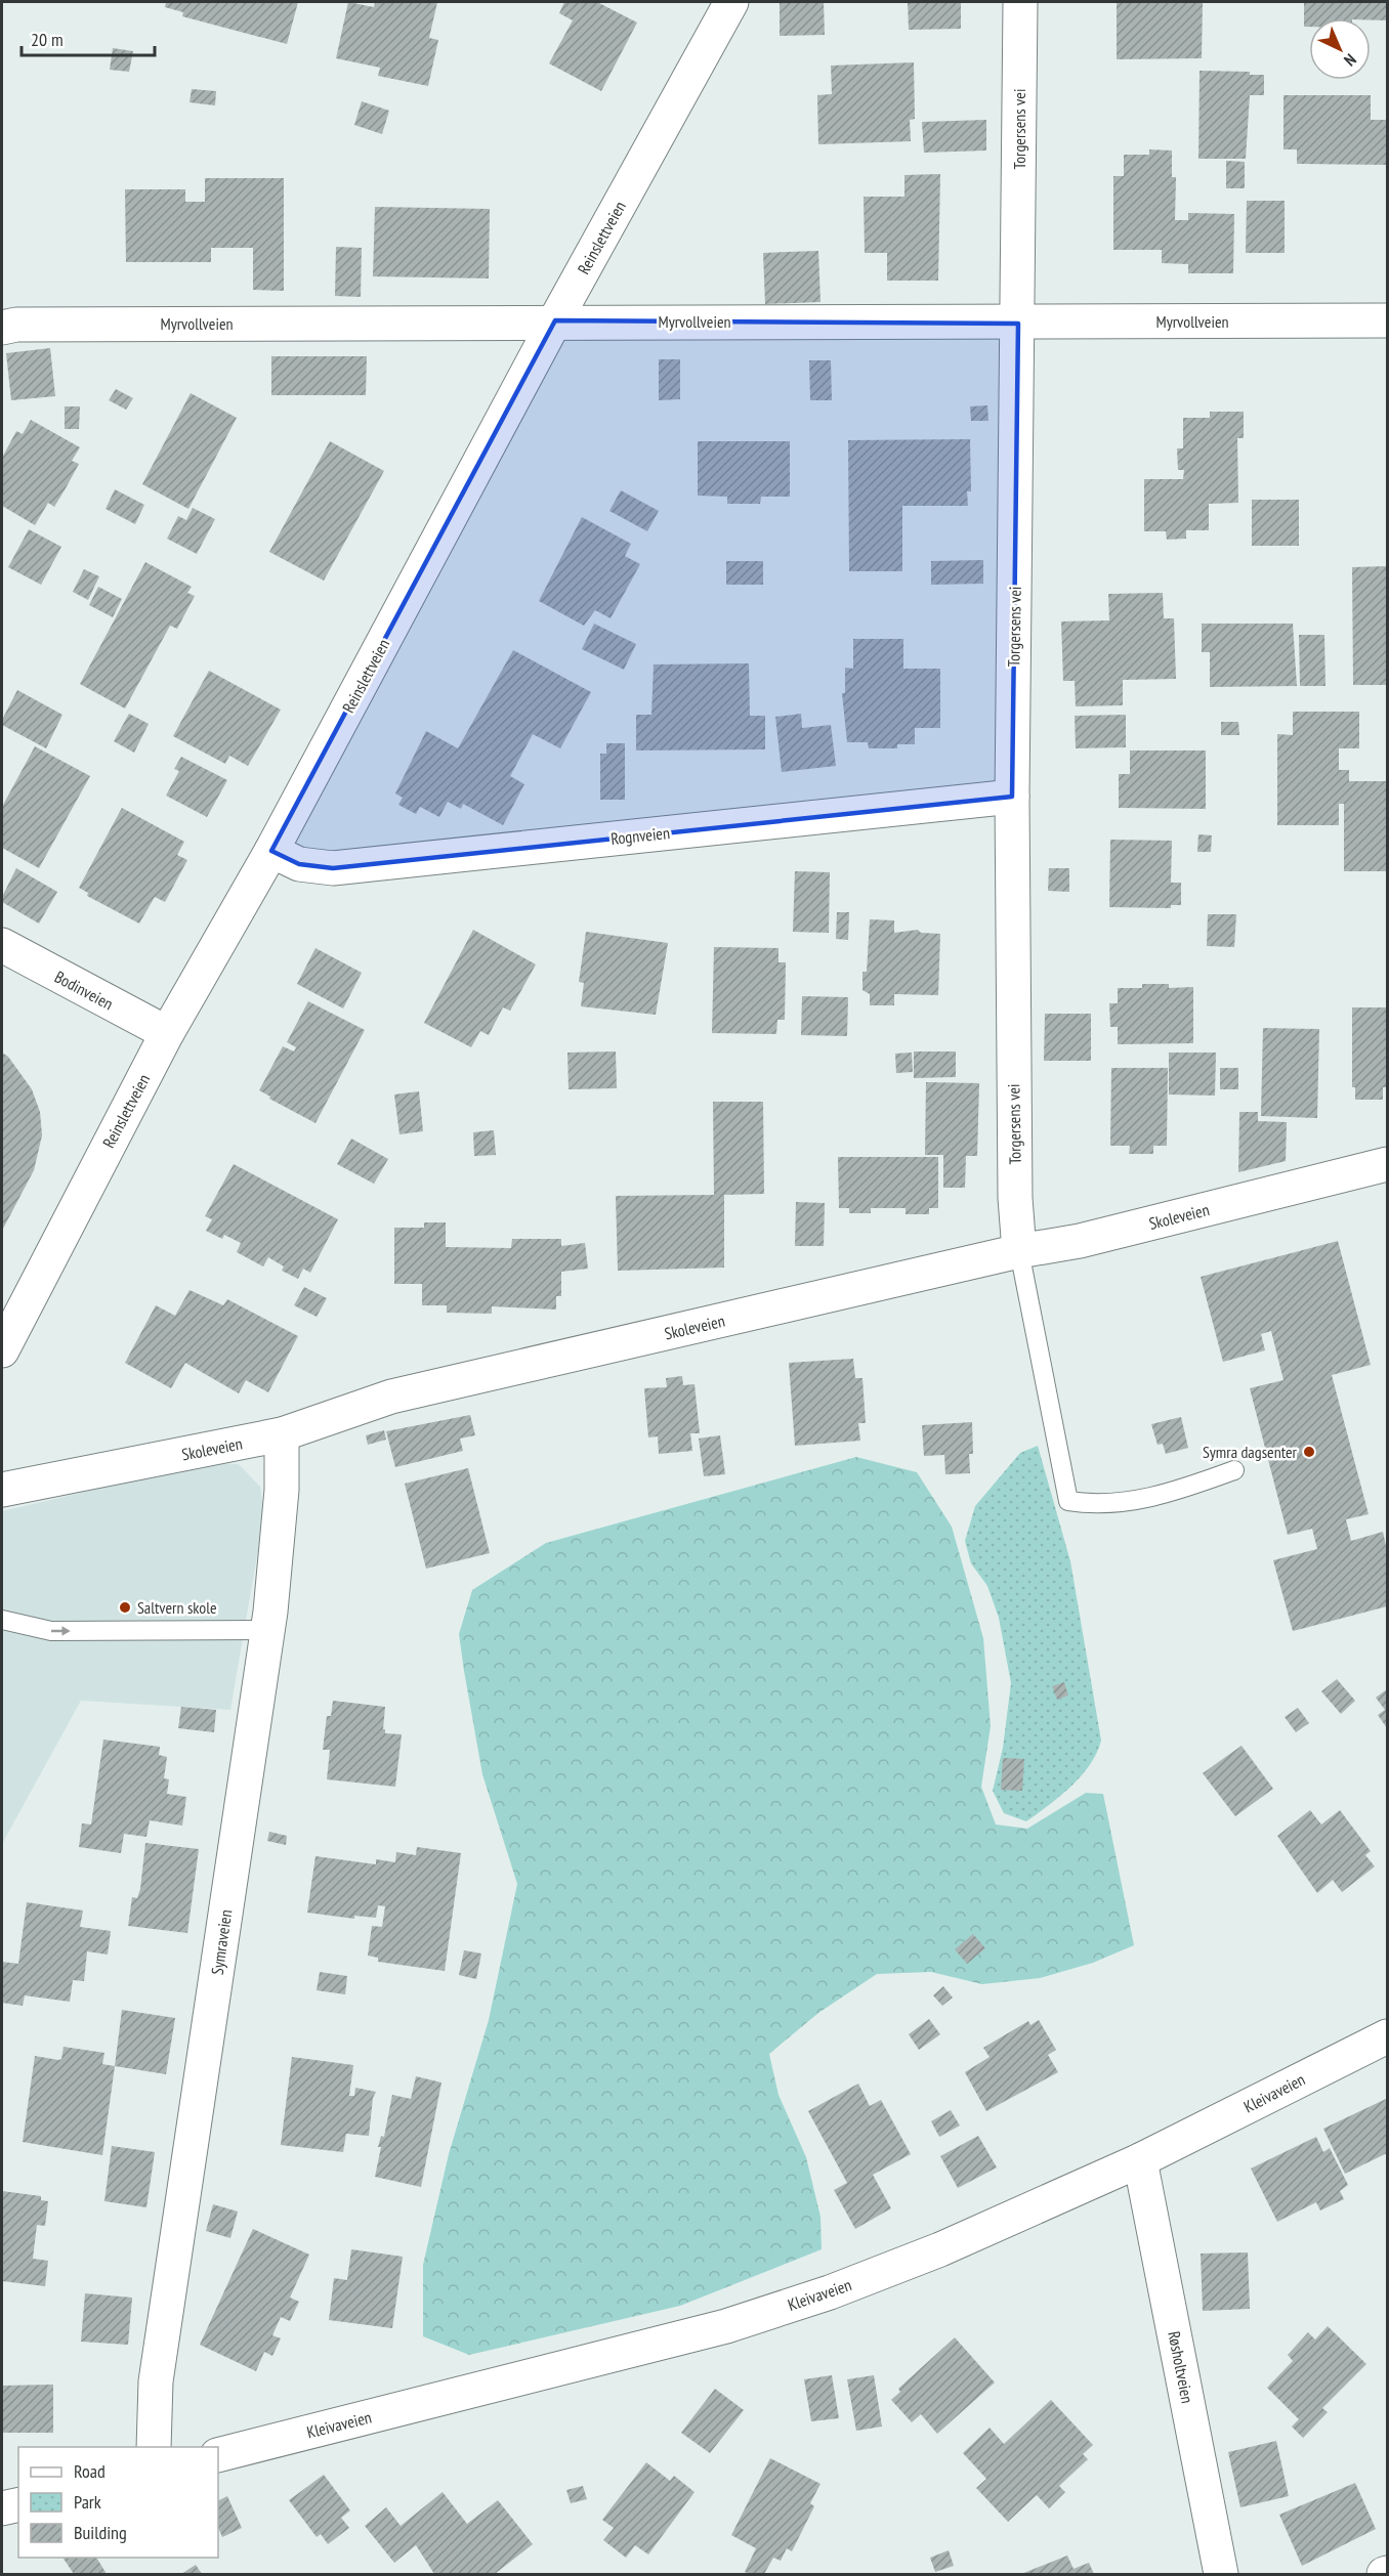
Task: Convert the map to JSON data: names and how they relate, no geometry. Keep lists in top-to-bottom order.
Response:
{
  "streets": {
    "street": [
      "Torgersens vei",
      "Reinslettveien",
      "Myrvollveien",
      "Rognveien",
      "Bodinveien",
      "Skoleveien",
      "Symraveien",
      "Kleivaveien",
      "Røsholtveien"
    ]
  },
  "crossings": [
    ["Torgersens vei", "Myrvollveien"],
    ["Torgersens vei", "Rognveien"],
    ["Torgersens vei", "Skoleveien"],
    ["Reinslettveien", "Myrvollveien"],
    ["Reinslettveien", "Rognveien"],
    ["Reinslettveien", "Bodinveien"],
    ["Skoleveien", "Symraveien"],
    ["Kleivaveien", "Røsholtveien"]
  ],
  "places": ["Symra dagsenter", "Saltvern skole"],
  "legend": ["Road", "Park", "Building"],
  "scale_bar": "20 m",
  "north": "bottom right"
}
